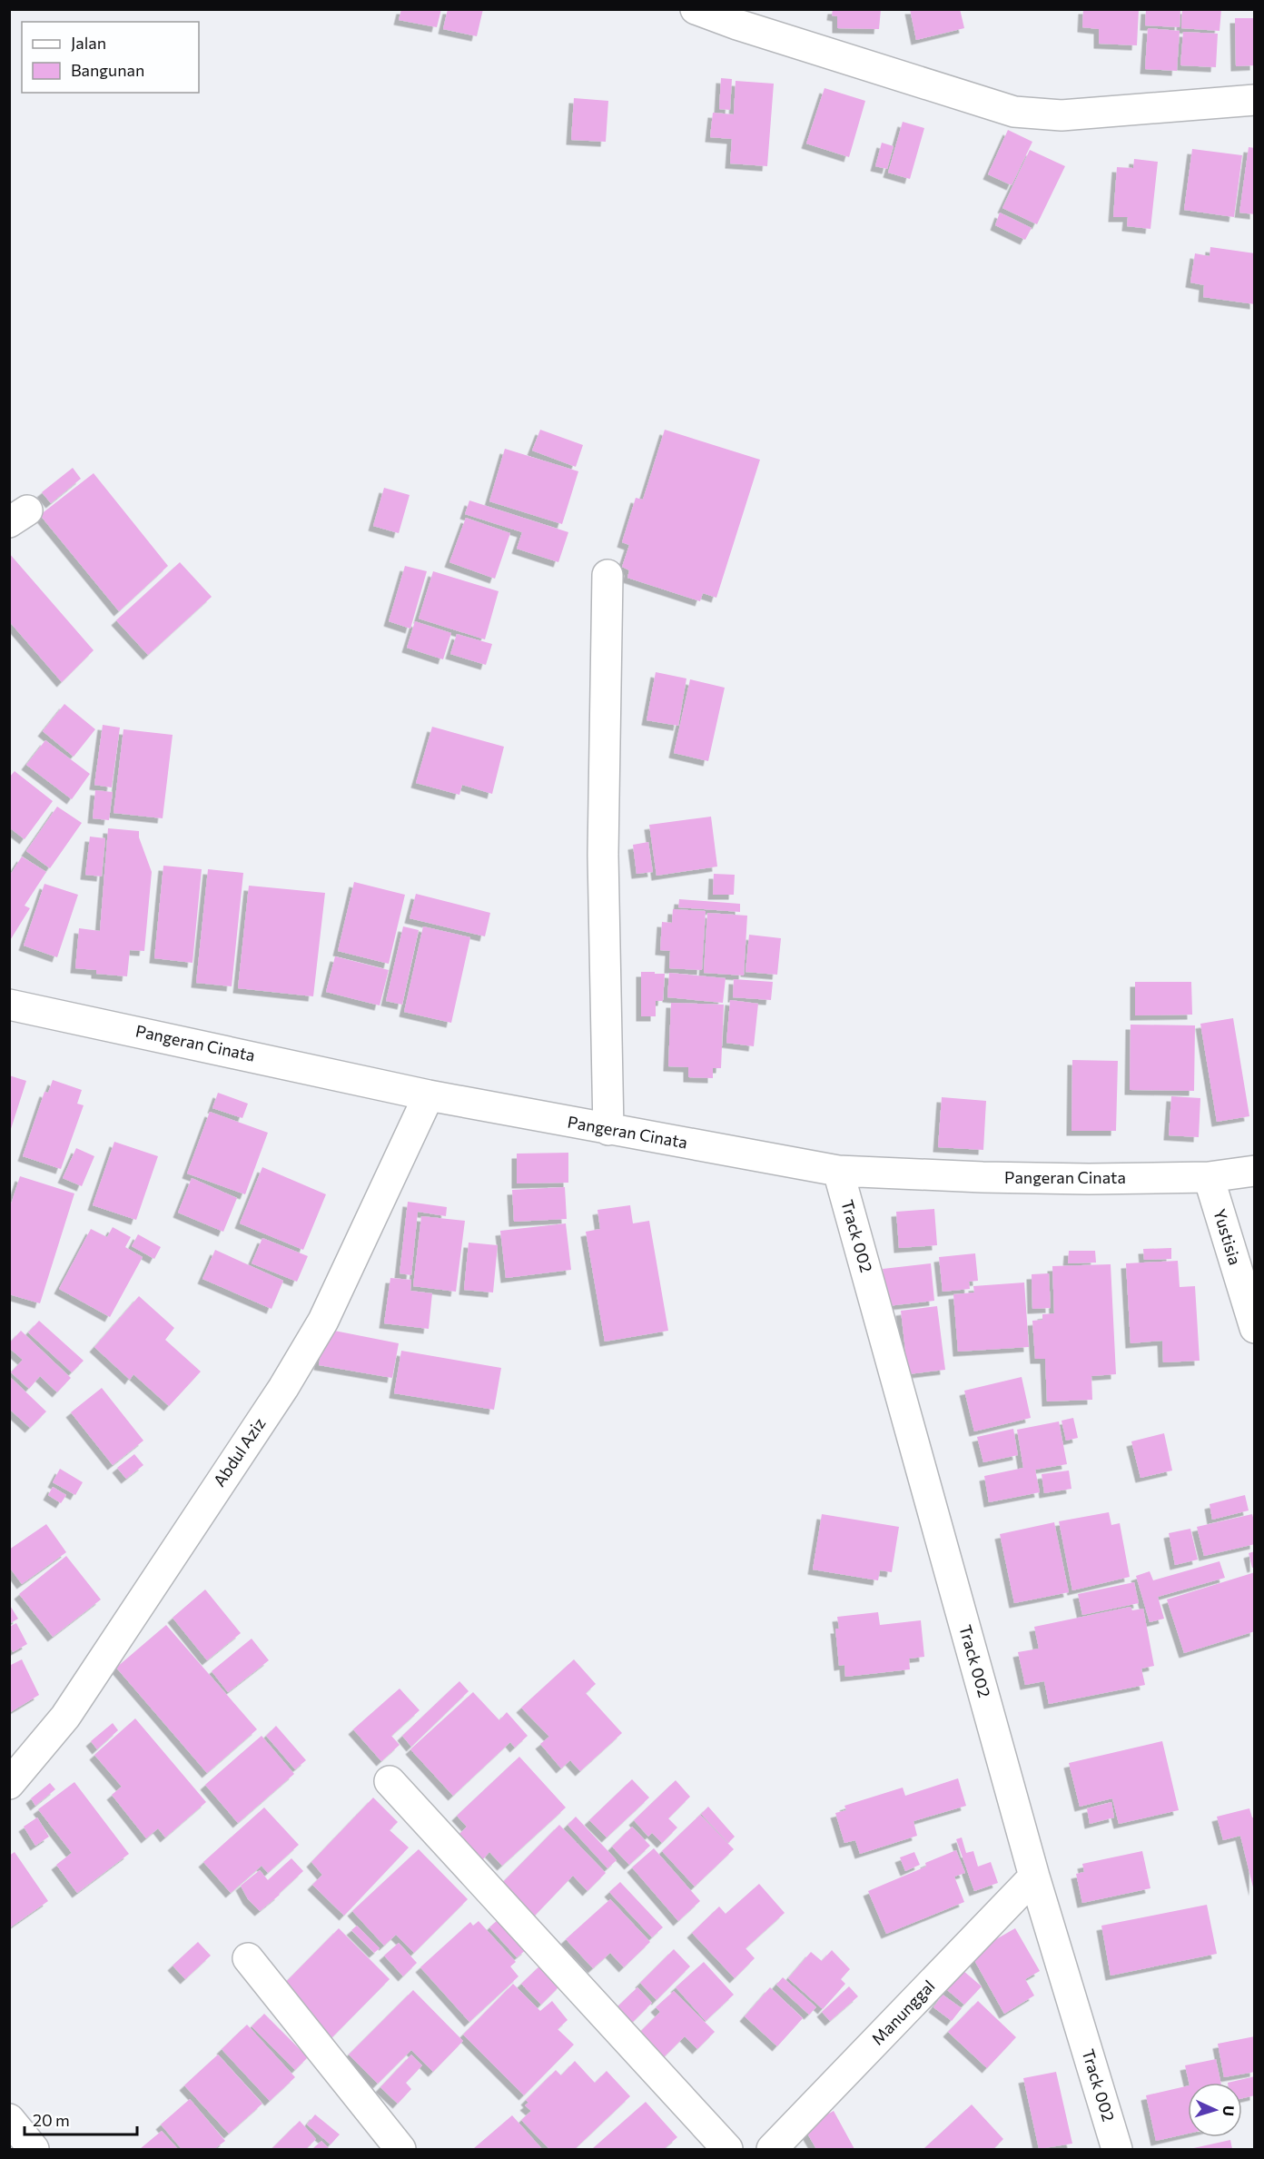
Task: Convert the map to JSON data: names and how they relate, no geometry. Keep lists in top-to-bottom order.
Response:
{
  "streets": {
    "street": [
      "Pangeran Cinata",
      "Track 002",
      "Yustisia",
      "Abdul Aziz",
      "Manunggal"
    ]
  },
  "crossings": [
    ["Pangeran Cinata", "Track 002"],
    ["Pangeran Cinata", "Yustisia"],
    ["Pangeran Cinata", "Abdul Aziz"],
    ["Track 002", "Manunggal"]
  ],
  "legend": ["Jalan", "Bangunan"],
  "scale_bar": "20 m",
  "north": "right"
}
